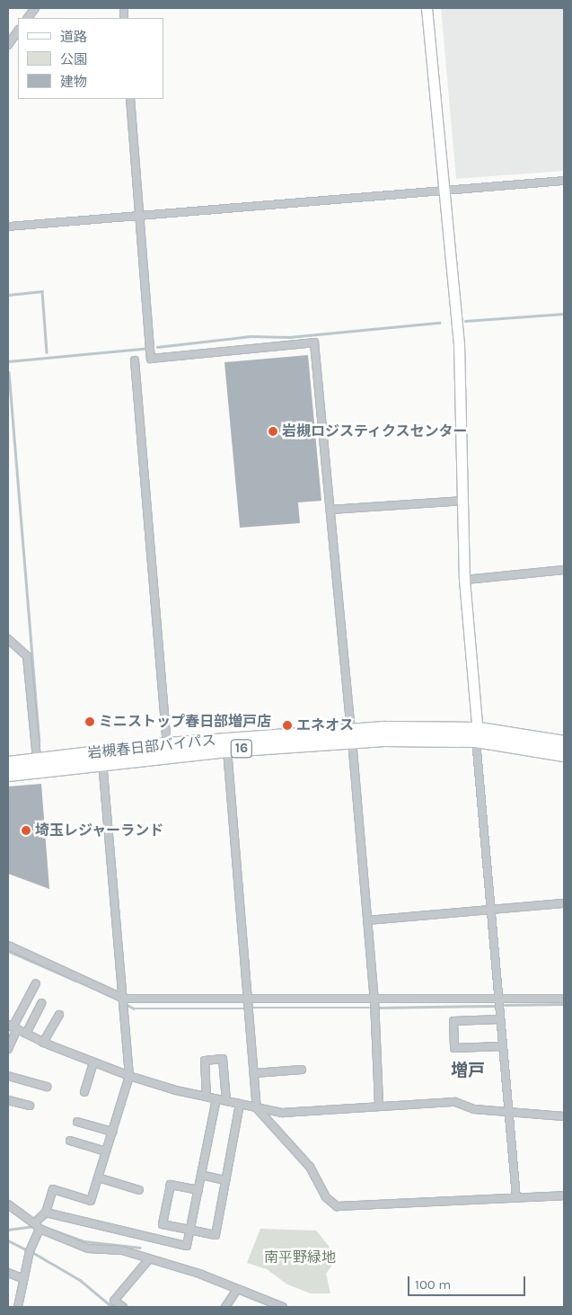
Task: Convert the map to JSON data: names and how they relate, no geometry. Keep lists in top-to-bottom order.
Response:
{
  "streets": {
    "highway": ["岩槻春日部バイパス", "16"]
  },
  "districts": ["増戸"],
  "parks": ["南平野緑地"],
  "places": [
    "岩槻ロジスティクスセンター",
    "ミニストップ春日部増戸店",
    "エネオス",
    "埼玉レジャーランド"
  ],
  "legend": ["道路", "公園", "建物"],
  "scale_bar": "100 m"
}
